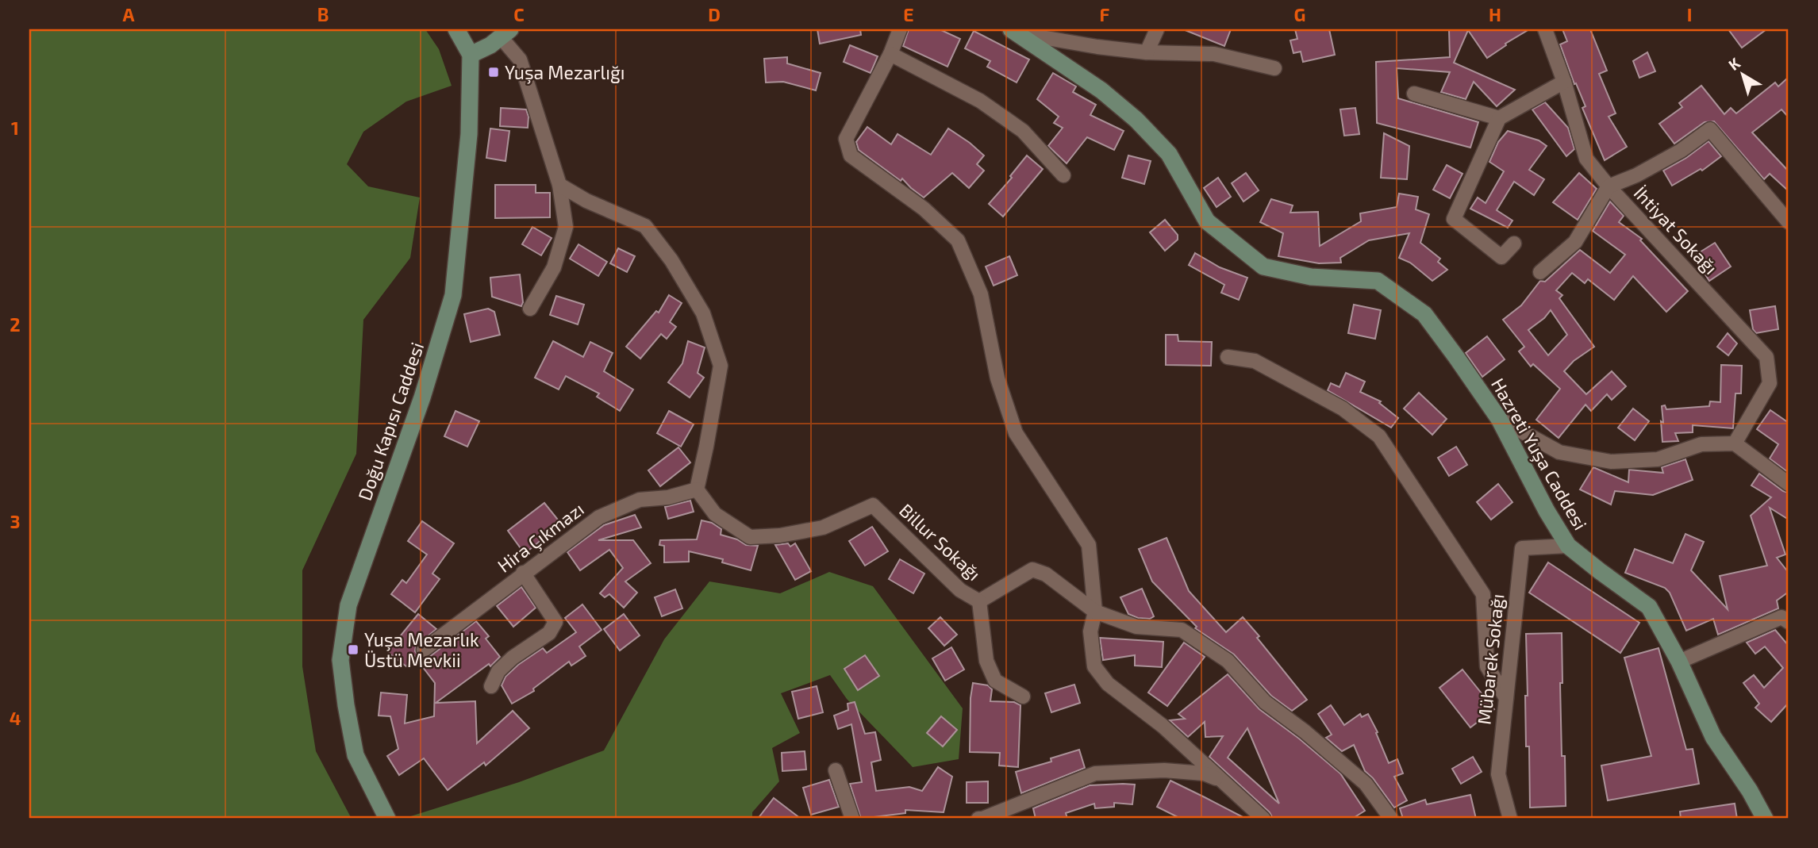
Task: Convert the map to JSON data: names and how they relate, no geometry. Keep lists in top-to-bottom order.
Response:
{
  "streets": {
    "street": [
      "İhtiyat Sokağı",
      "Doğu Kapısı Caddesi",
      "Hazreti Yuşa Caddesi",
      "Hira Çıkmazı",
      "Billur Sokağı",
      "Mübarek Sokağı"
    ]
  },
  "crossings": [
    ["Hazreti Yuşa Caddesi", "Mübarek Sokağı"],
    ["Hira Çıkmazı", "Billur Sokağı"]
  ],
  "places": {
    "transit": ["Yuşa Mezarlığı", "Yuşa Mezarlık Üstü Mevkii"]
  },
  "north": "top left",
  "grid": {
    "columns": [
      "A",
      "B",
      "C",
      "D",
      "E",
      "F",
      "G",
      "H",
      "I"
    ],
    "rows": [
      "1",
      "2",
      "3",
      "4"
    ]
  }
}
